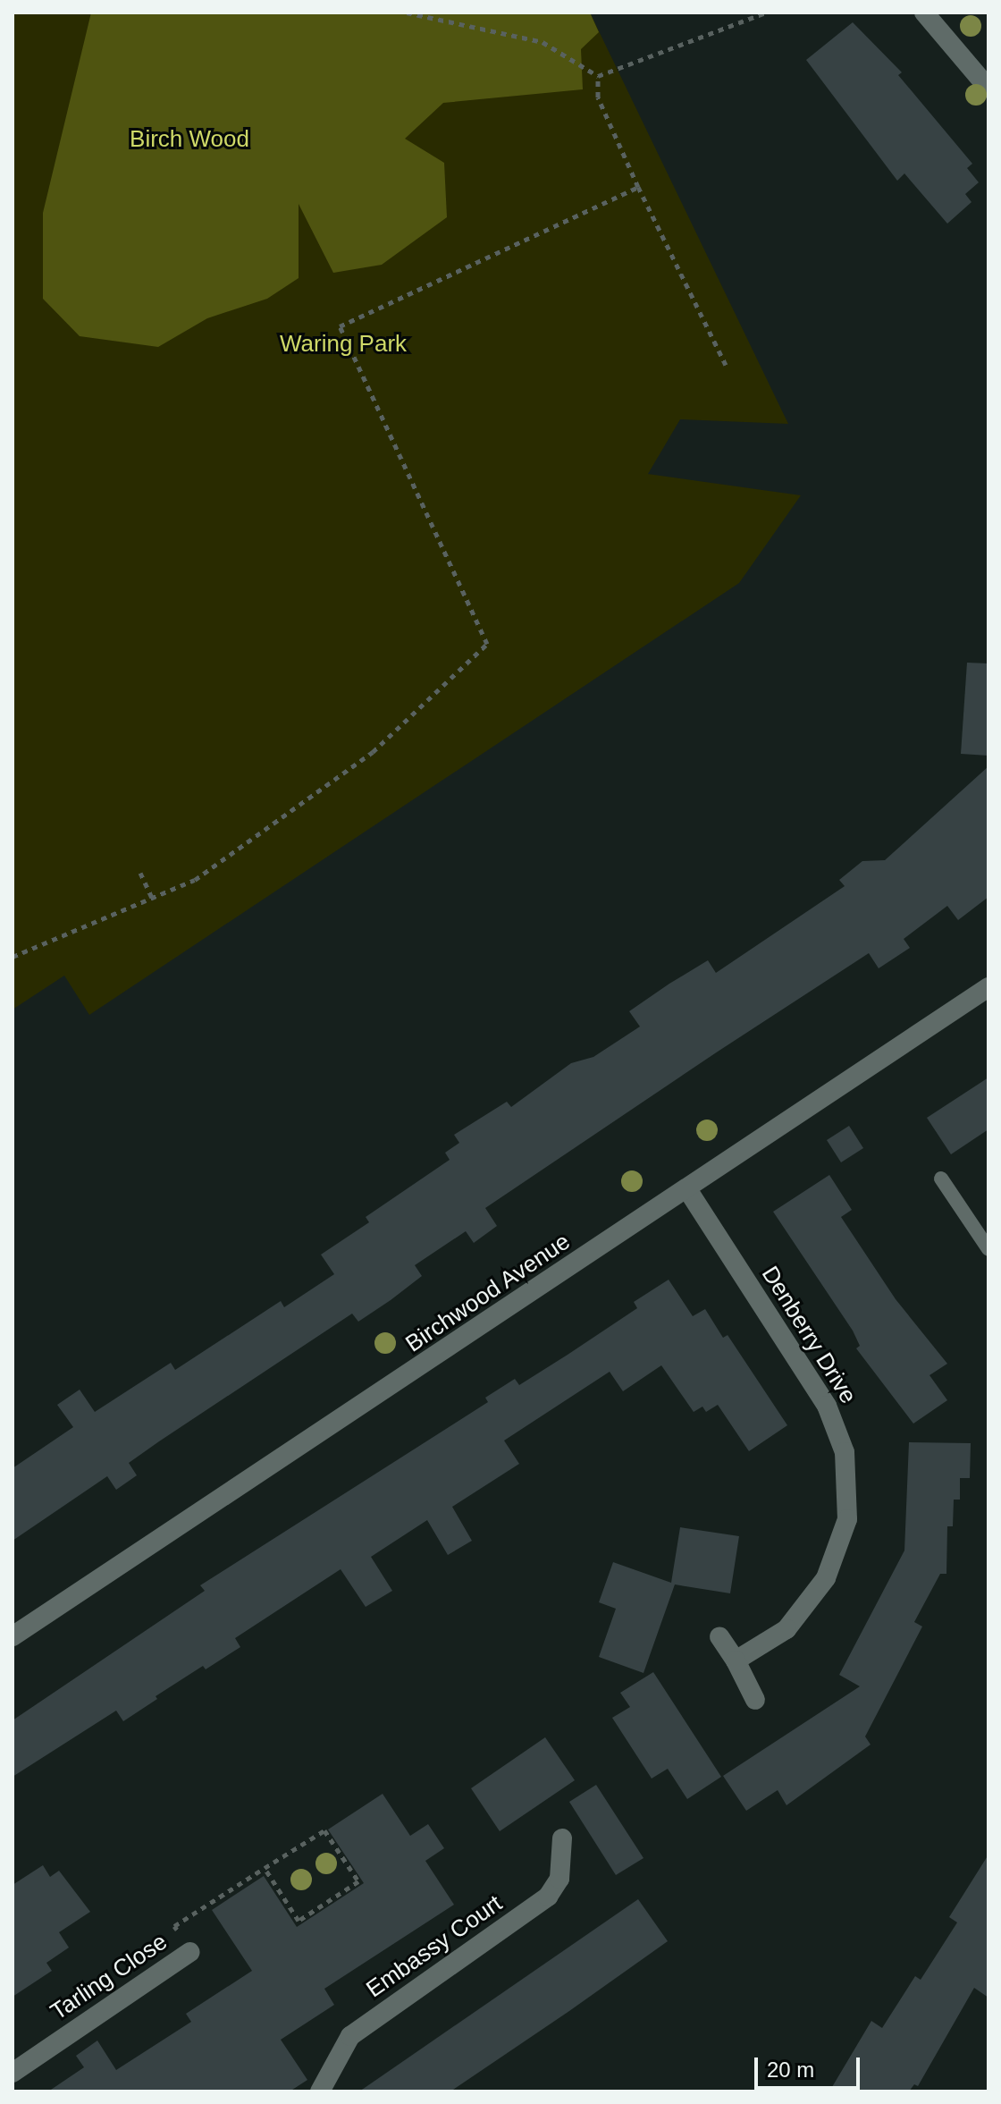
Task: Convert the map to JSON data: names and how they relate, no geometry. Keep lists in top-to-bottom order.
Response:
{
  "streets": {
    "street": [
      "Birchwood Avenue",
      "Denberry Drive",
      "Embassy Court",
      "Tarling Close"
    ]
  },
  "crossings": [
    ["Birchwood Avenue", "Denberry Drive"]
  ],
  "parks": ["Birch Wood", "Waring Park"],
  "scale_bar": "20 m"
}
